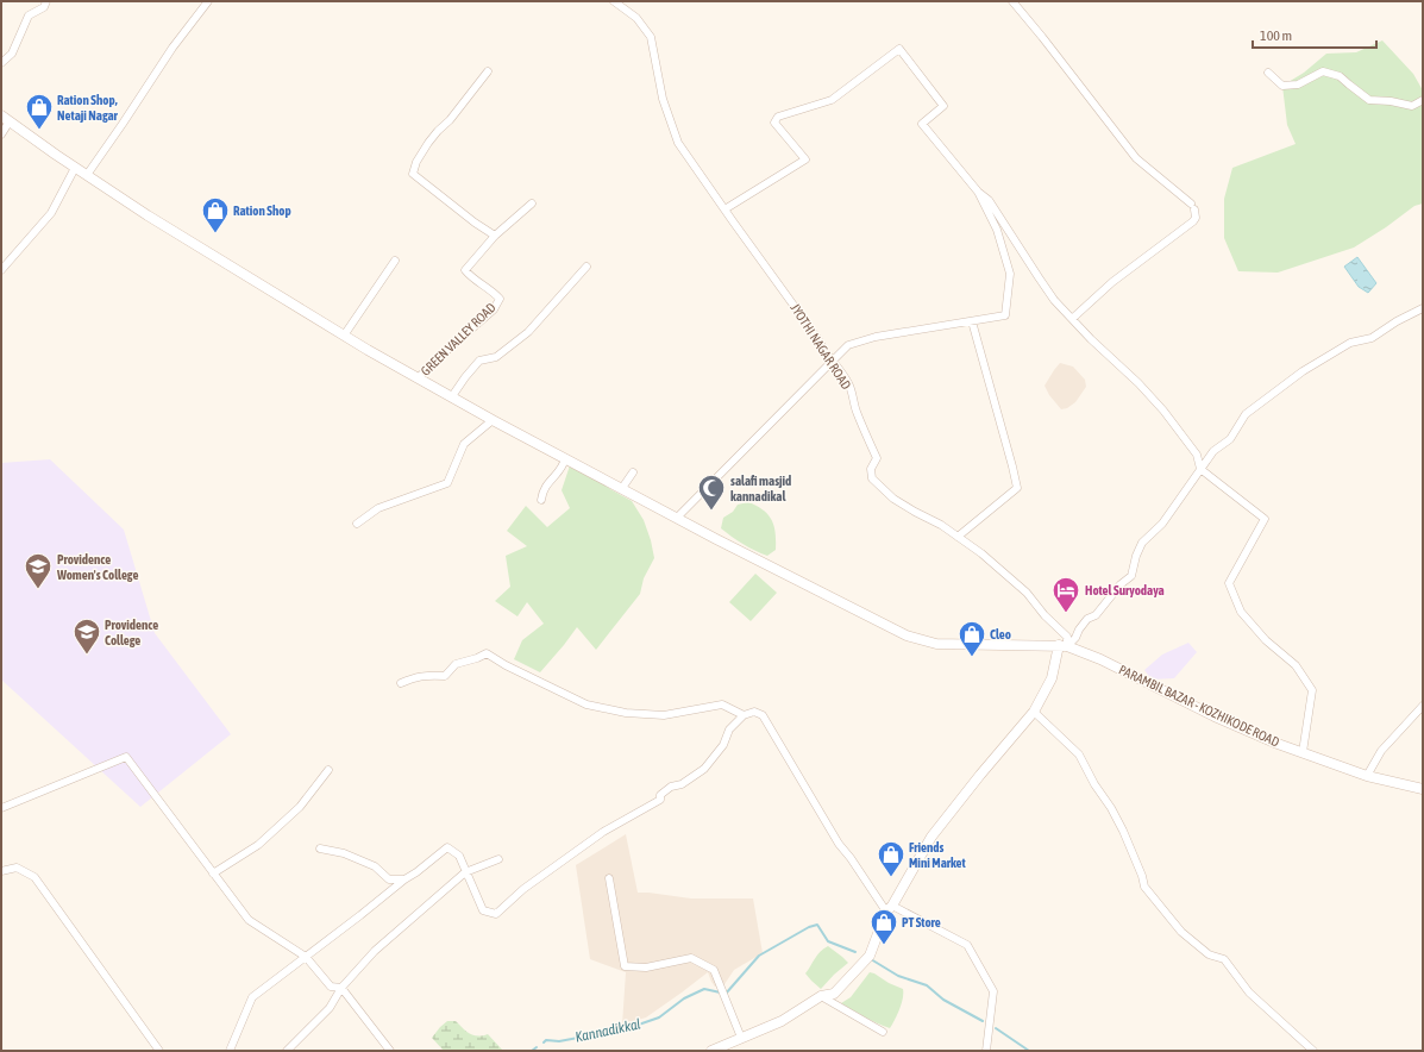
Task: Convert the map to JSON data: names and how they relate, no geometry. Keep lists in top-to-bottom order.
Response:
{
  "streets": {
    "main road": ["PARAMBIL BAZAR - KOZHIKODE ROAD"],
    "street": ["GREEN VALLEY ROAD", "JYOTHI NAGAR ROAD"]
  },
  "crossings": [
    ["JYOTHI NAGAR ROAD", "PARAMBIL BAZAR - KOZHIKODE ROAD"]
  ],
  "water": ["Kannadikkal"],
  "places": {
    "shop": [
      "Ration Shop, Netaji Nagar",
      "Ration Shop",
      "Cleo",
      "Friends Mini Market",
      "PT Store"
    ],
    "mosque": ["salafi masjid kannadikal"],
    "school or university": ["Providence Women's College", "Providence College"],
    "hotel": ["Hotel Suryodaya"]
  },
  "scale_bar": "100 m"
}
